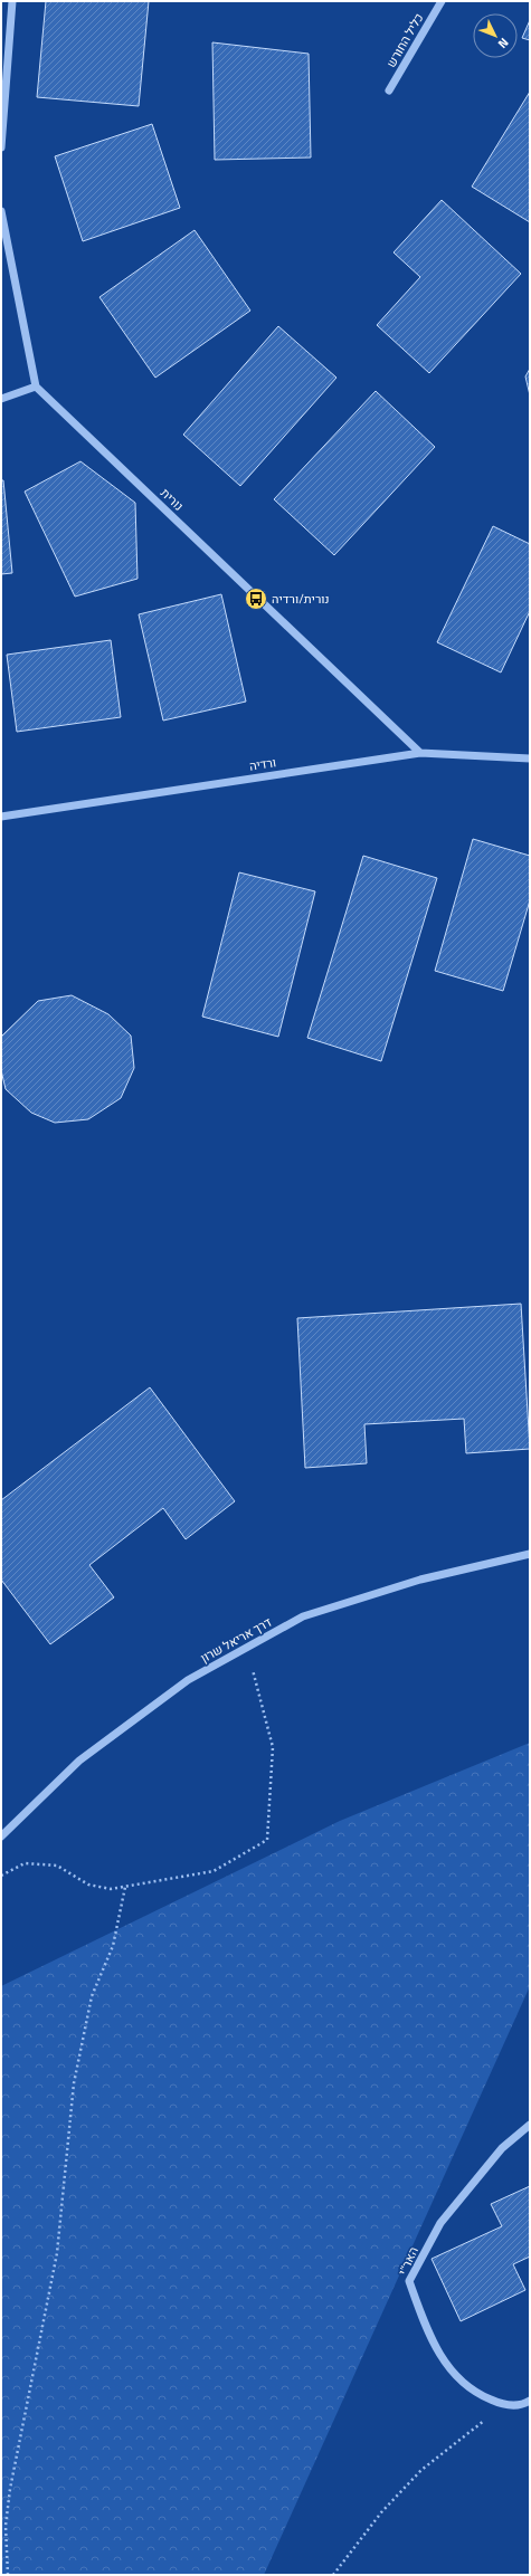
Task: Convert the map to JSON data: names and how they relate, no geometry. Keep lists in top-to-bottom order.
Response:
{
  "streets": {
    "street": [
      "כליל החורש",
      "נורית",
      "ורדיה",
      "דרך אריאל שרון",
      "האר\"י"
    ]
  },
  "crossings": [
    ["נורית", "ורדיה"]
  ],
  "places": {
    "bus stop": ["נורית/ורדיה"]
  },
  "north": "bottom right"
}
